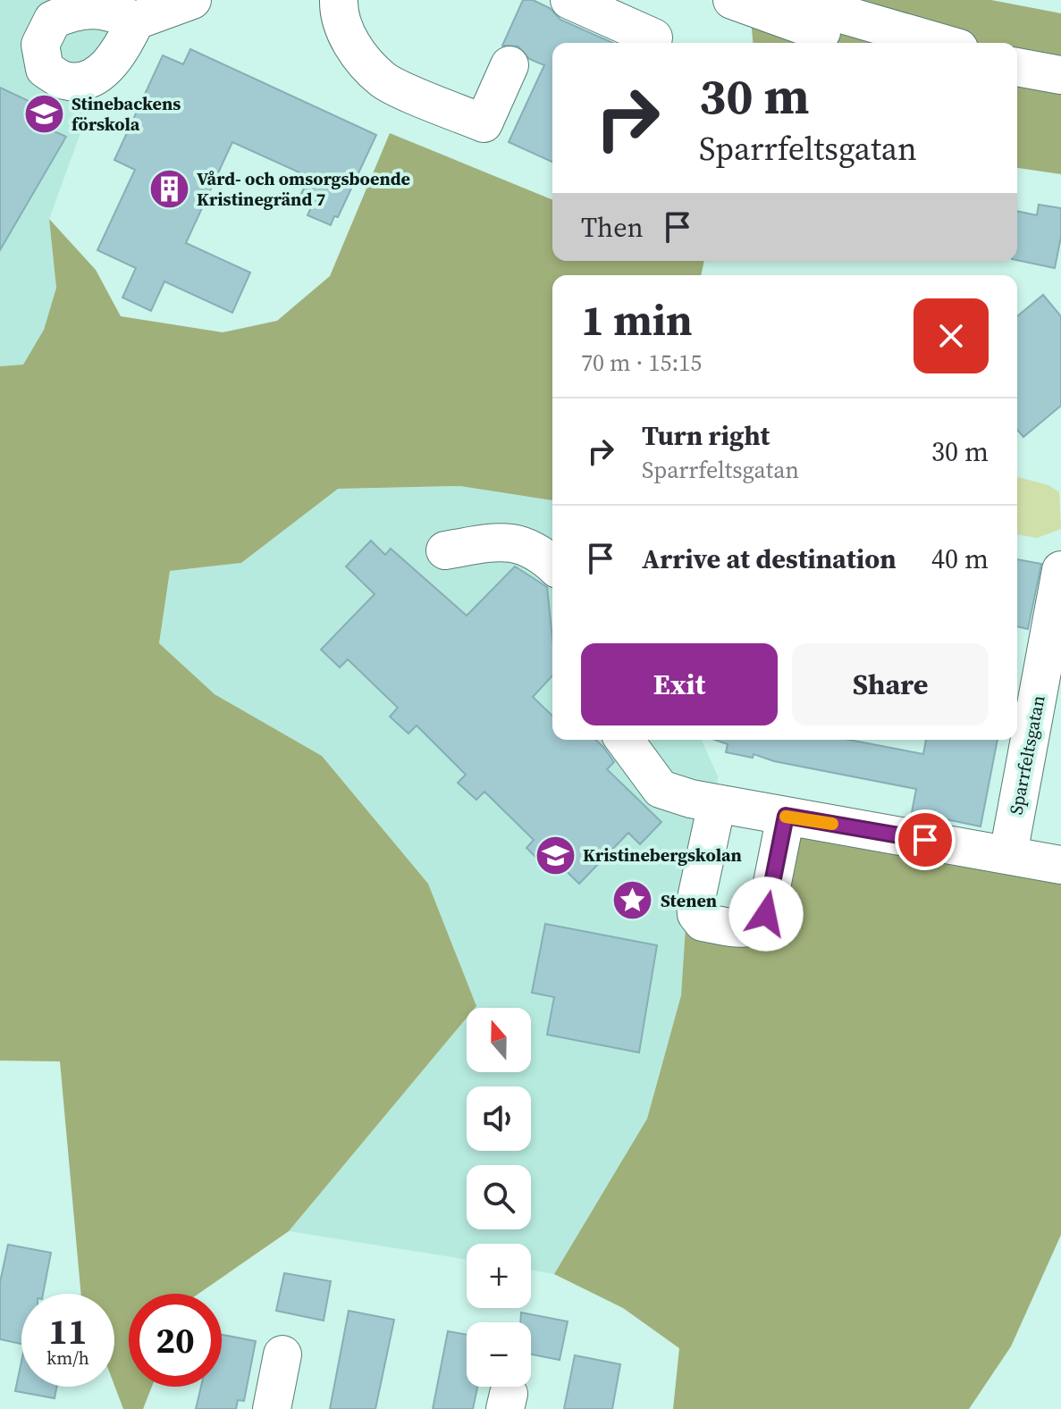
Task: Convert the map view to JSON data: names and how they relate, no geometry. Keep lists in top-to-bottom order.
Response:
{
  "streets": {
    "street": ["Sparrfeltsgatan"]
  },
  "places": {
    "school or university": ["Stinebackens förskola", "Kristinebergskolan"],
    "building": ["Vård- och omsorgsboende Kristinegränd 7"],
    "place": ["Stenen"]
  },
  "north": "top",
  "page": {
    "turn": ["30 m", "Sparrfeltsgatan"],
    "then": "Then",
    "heading": ["1 min", "70 m · 15:15"],
    "list": [
      {
        "name": "Turn right",
        "note": "Sparrfeltsgatan",
        "value": "30 m"
      },
      {
        "name": "Arrive at destination",
        "value": "40 m"
      }
    ],
    "buttons": ["Exit", "Share"],
    "map_buttons": ["+", "−"],
    "speed": "11 km/h",
    "limit": "20"
  }
}
